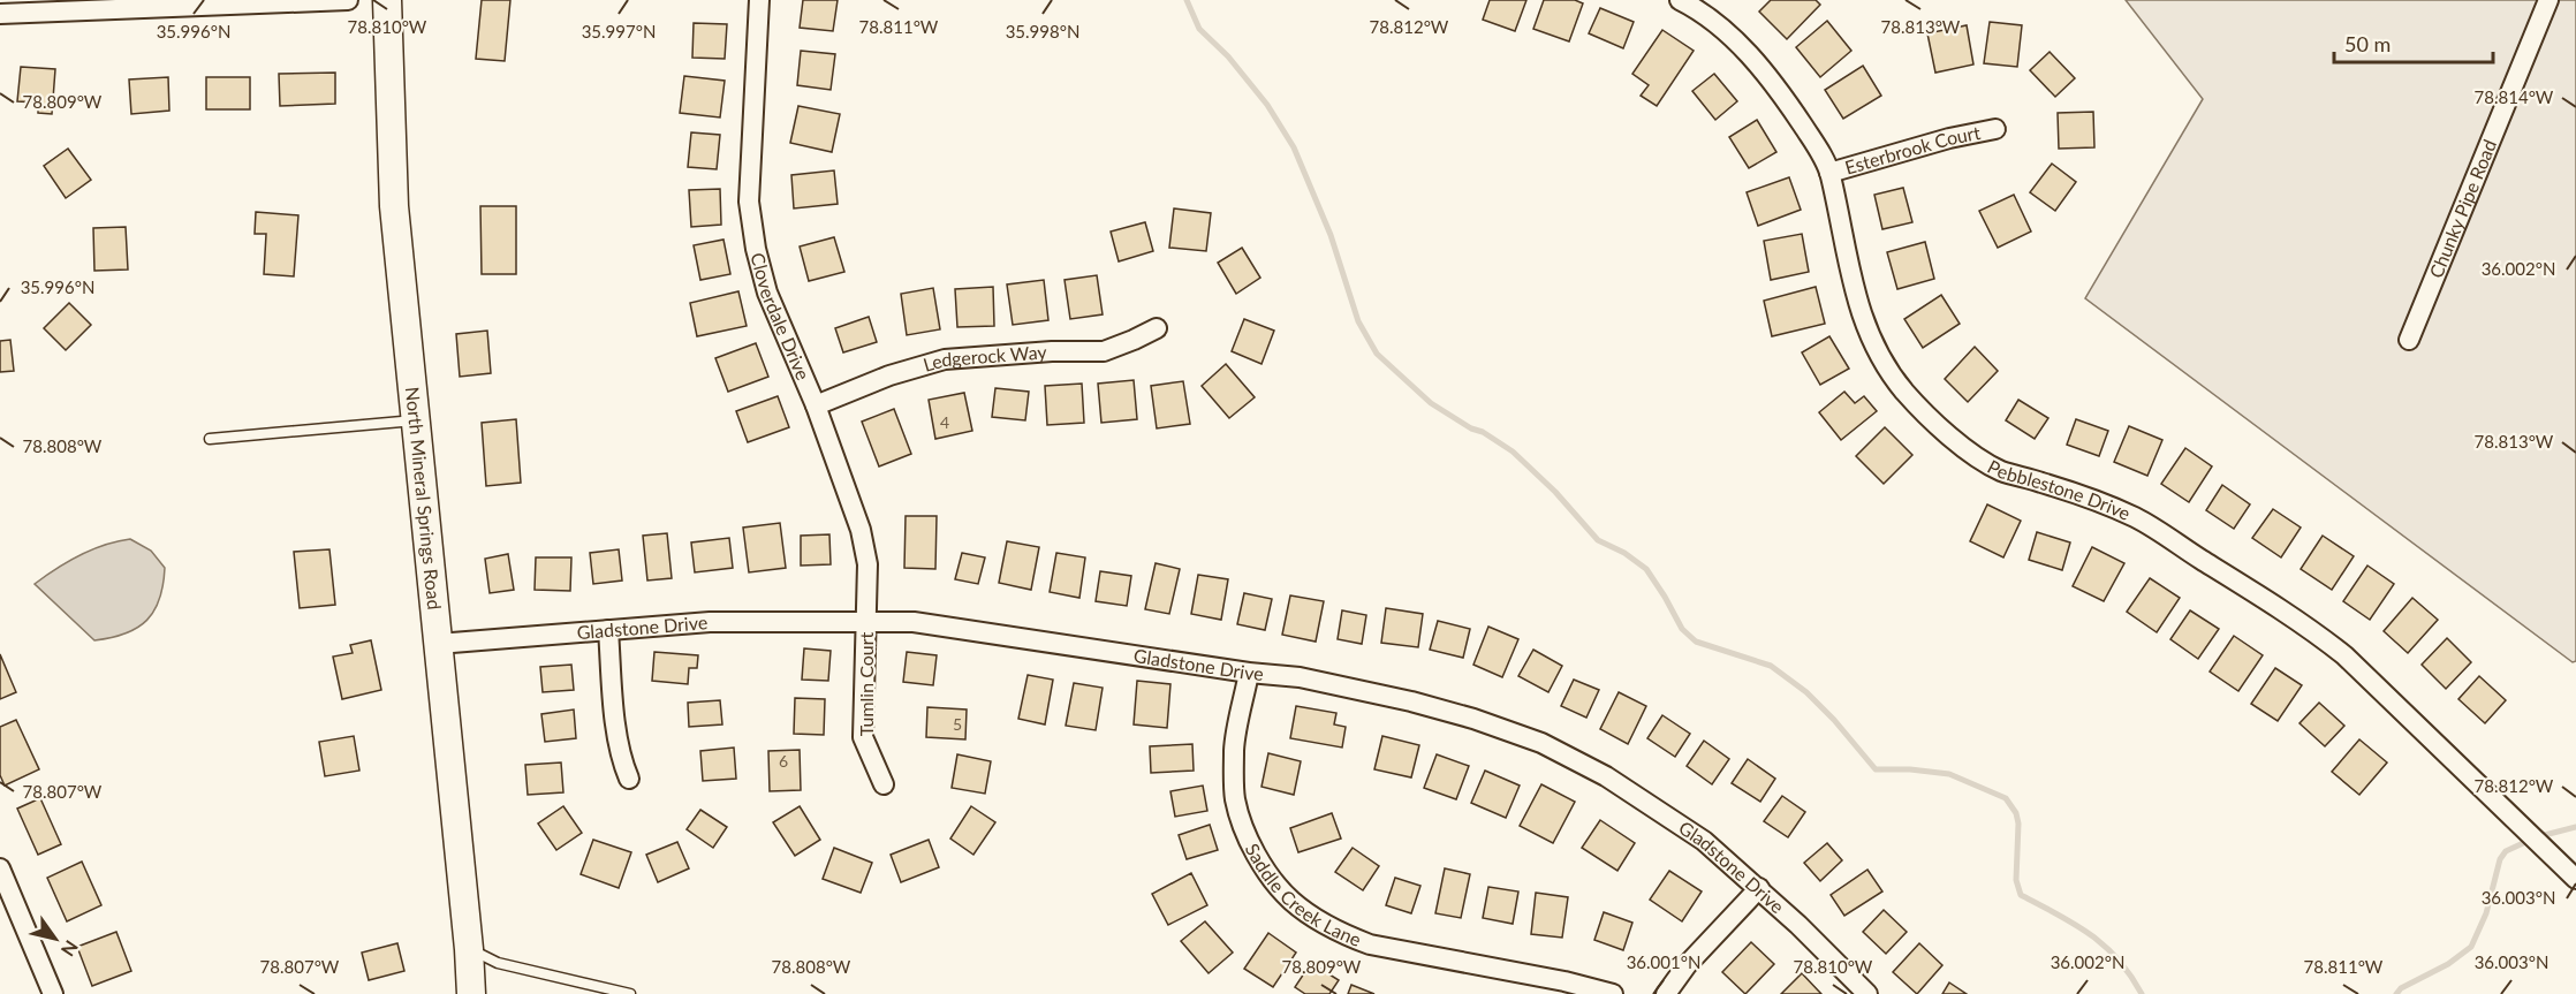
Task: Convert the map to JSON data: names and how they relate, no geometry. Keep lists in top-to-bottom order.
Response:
{
  "streets": {
    "street": [
      "Esterbrook Court",
      "Chunky Pipe Road",
      "Cloverdale Drive",
      "Ledgerock Way",
      "Pebblestone Drive",
      "North Mineral Springs Road",
      "Gladstone Drive",
      "Tumlin Court",
      "Saddle Creek Lane"
    ]
  },
  "crossings": [
    ["Esterbrook Court", "Pebblestone Drive"],
    ["Cloverdale Drive", "Ledgerock Way"],
    ["Cloverdale Drive", "Gladstone Drive"],
    ["Cloverdale Drive", "Tumlin Court"],
    ["North Mineral Springs Road", "Gladstone Drive"],
    ["Gladstone Drive", "Tumlin Court"],
    ["Gladstone Drive", "Saddle Creek Lane"]
  ],
  "house_numbers": ["4", "5", "6"],
  "scale_bar": "50 m",
  "north": "bottom right",
  "coordinates": [
    "78.811°W",
    "78.812°W",
    "78.810°W",
    "78.813°W",
    "35.996°N",
    "35.997°N",
    "35.998°N",
    "78.814°W",
    "78.809°W",
    "36.002°N",
    "78.808°W",
    "78.807°W",
    "36.003°N",
    "36.001°N"
  ]
}
